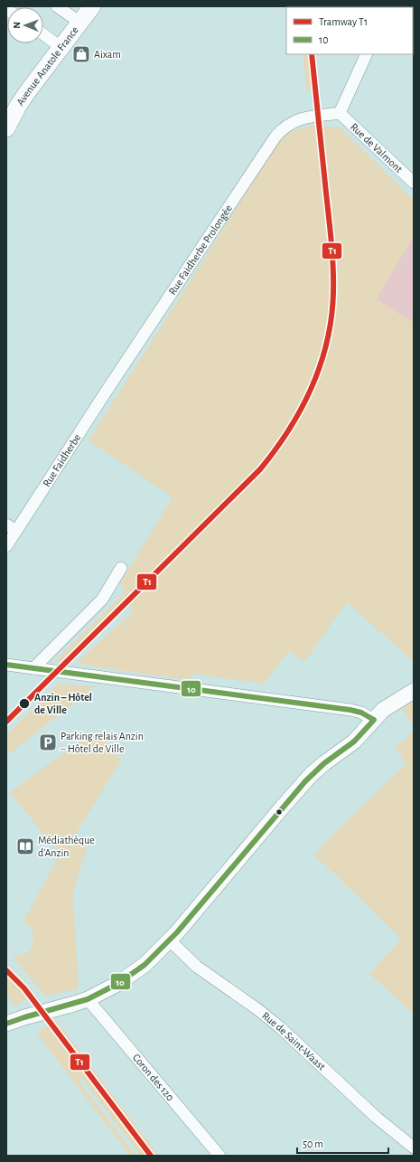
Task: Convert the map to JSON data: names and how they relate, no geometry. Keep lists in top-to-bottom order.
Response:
{
  "streets": {
    "main road": ["Avenue Anatole France"],
    "street": [
      "Rue de Valmont",
      "Rue Faidherbe Prolongée",
      "Rue Faidherbe",
      "Rue de Saint-Waast",
      "Coron des 120"
    ]
  },
  "crossings": [
    ["Rue de Valmont", "Rue Faidherbe Prolongée"],
    ["Rue Faidherbe Prolongée", "Rue Faidherbe"]
  ],
  "places": {
    "shop": ["Aixam"],
    "other": ["Anzin – Hôtel de Ville"],
    "parking": ["Parking relais Anzin – Hôtel de Ville"],
    "library": ["Médiathèque d'Anzin"]
  },
  "lines": ["tram line T1", "transit line 10"],
  "legend": ["Tramway T1", "10"],
  "scale_bar": "50 m",
  "north": "left"
}
